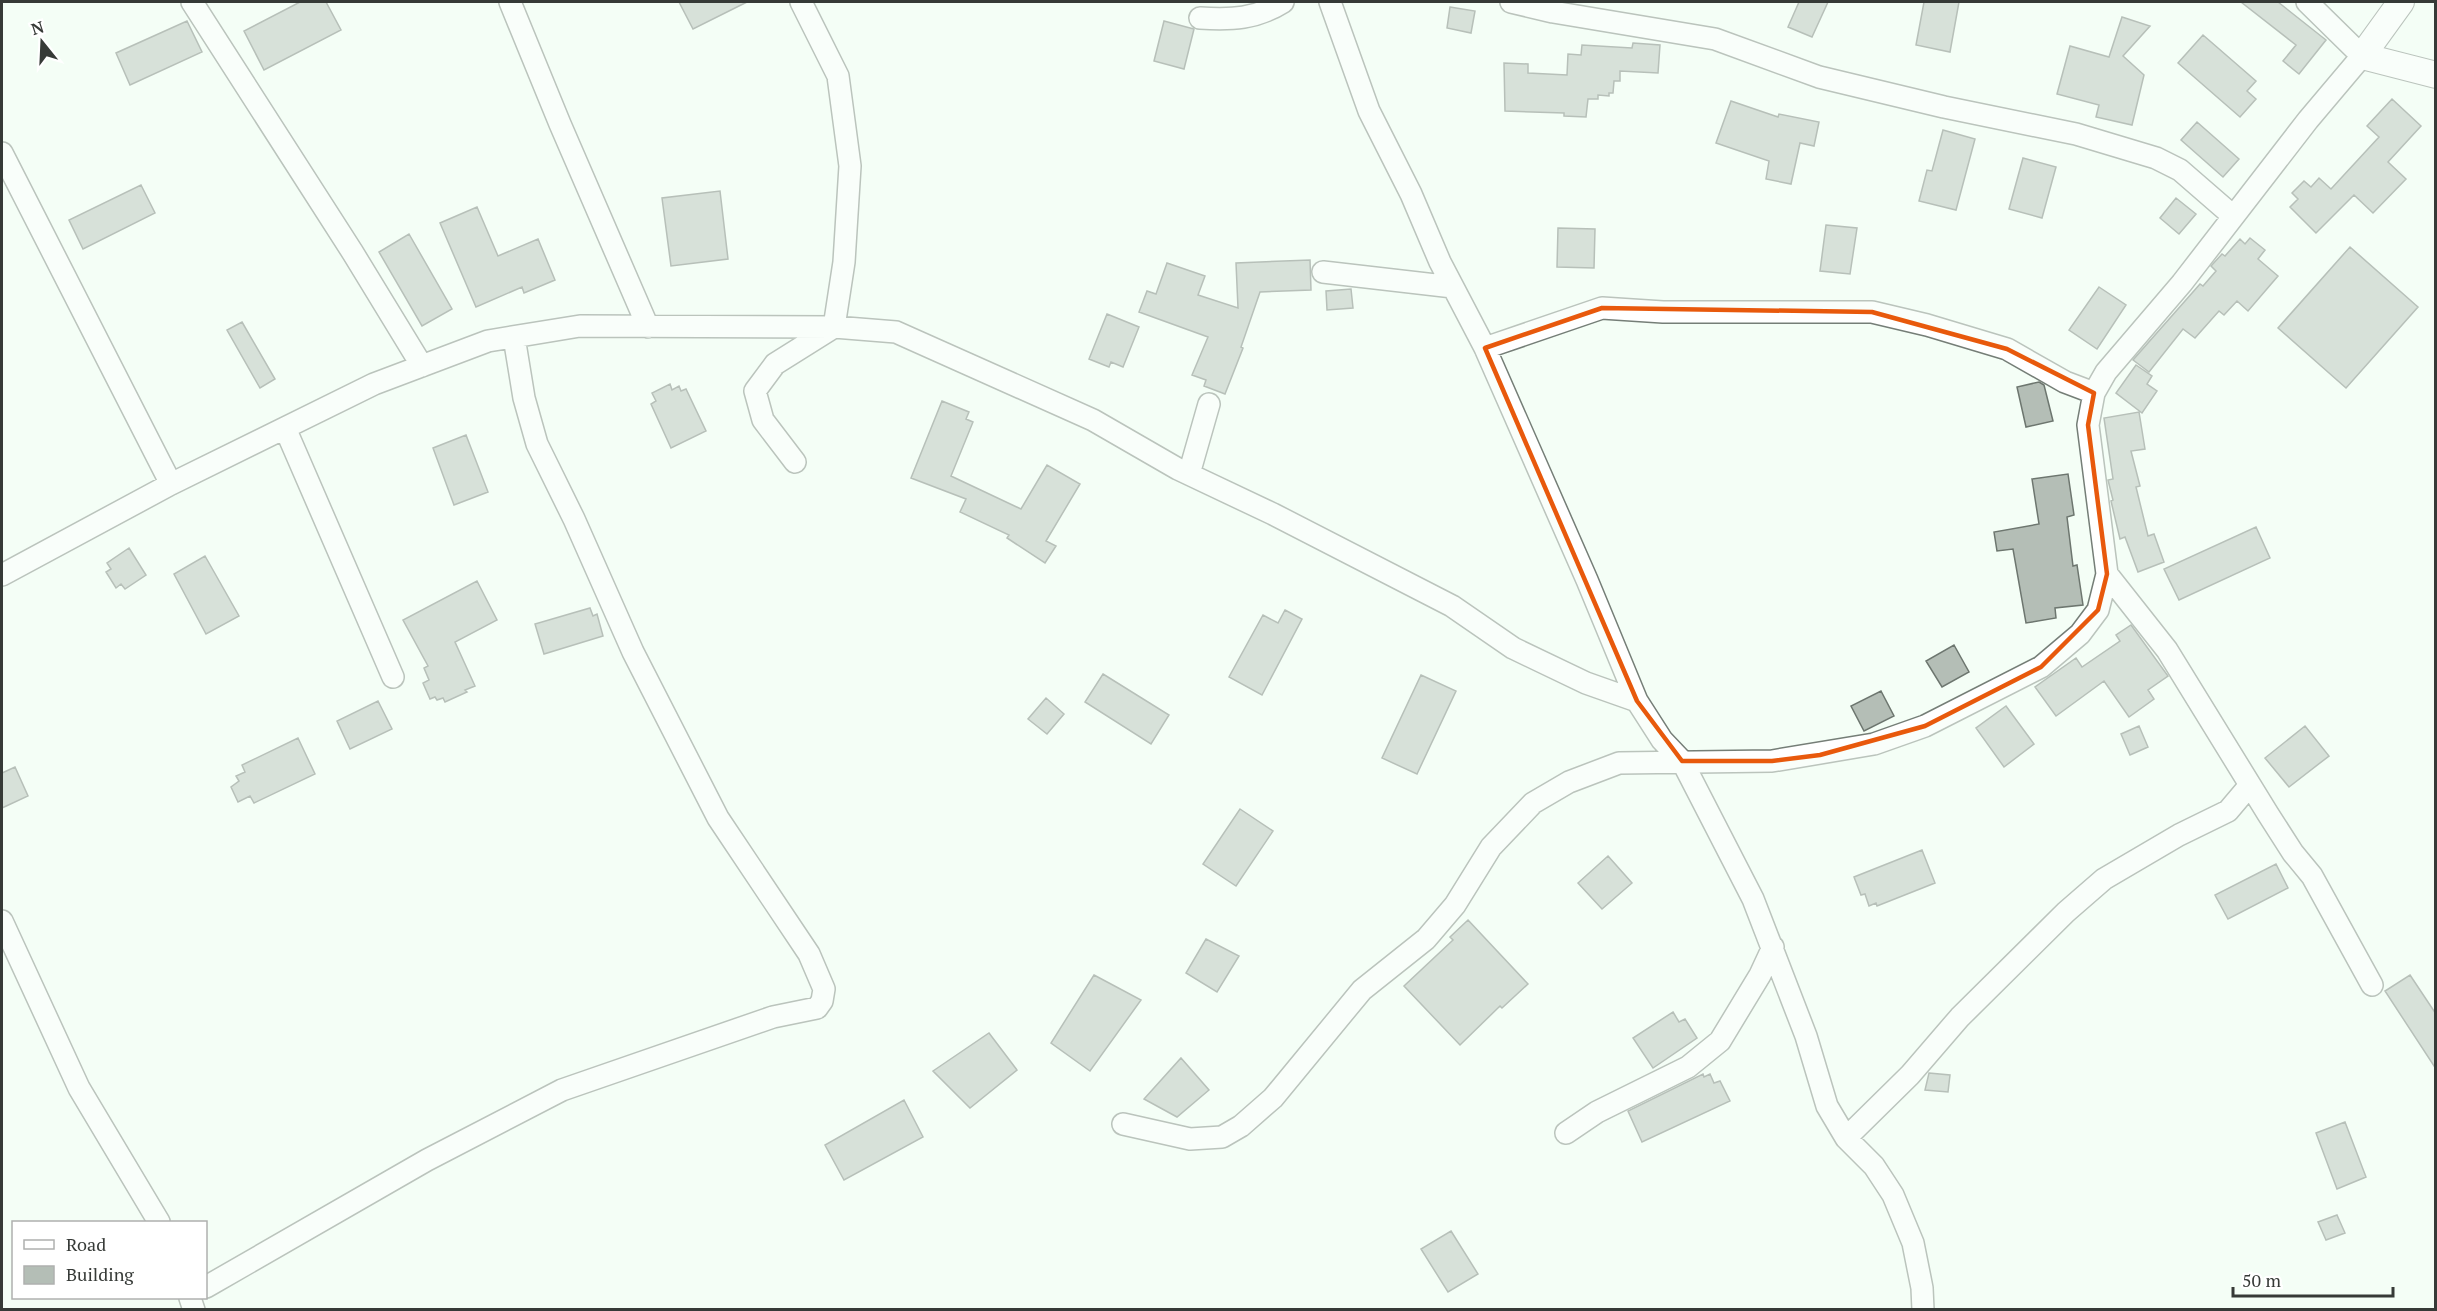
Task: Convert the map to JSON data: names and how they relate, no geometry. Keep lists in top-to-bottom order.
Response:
{
  "legend": ["Road", "Building"],
  "scale_bar": "50 m",
  "north": "top"
}
